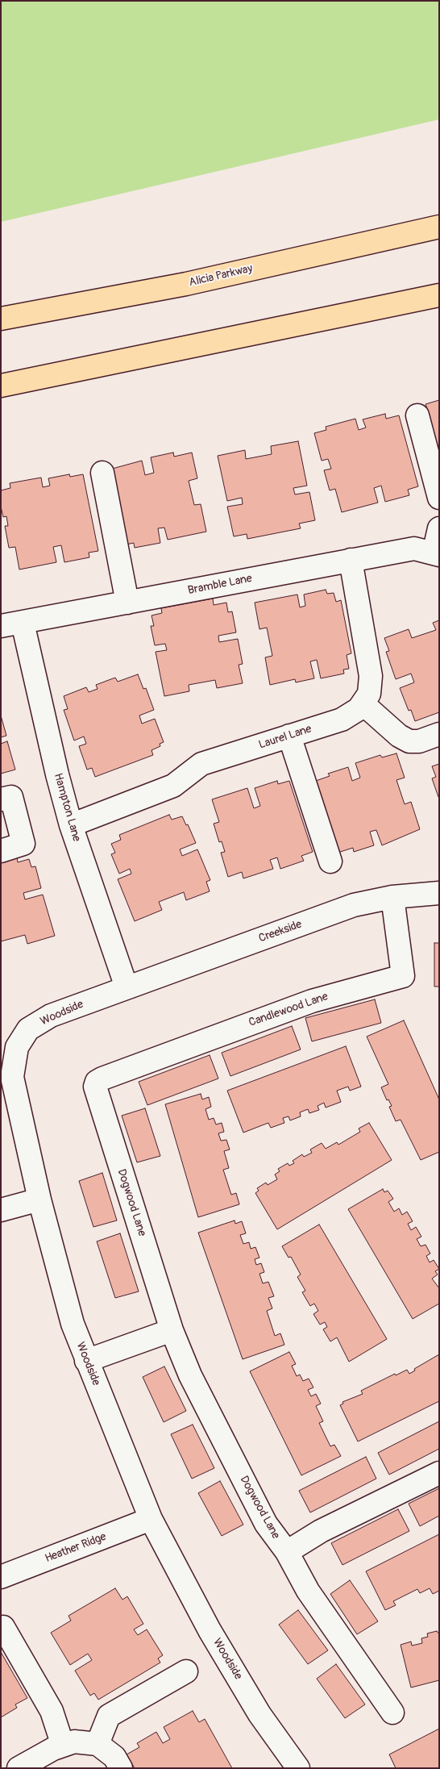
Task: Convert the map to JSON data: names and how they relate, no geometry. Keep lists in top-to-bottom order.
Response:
{
  "streets": {
    "main road": ["Alicia Parkway"],
    "street": [
      "Bramble Lane",
      "Laurel Lane",
      "Hampton Lane",
      "Creekside",
      "Candlewood Lane",
      "Woodside",
      "Dogwood Lane",
      "Heather Ridge"
    ]
  },
  "crossings": [
    ["Bramble Lane", "Laurel Lane"],
    ["Bramble Lane", "Hampton Lane"],
    ["Laurel Lane", "Hampton Lane"],
    ["Hampton Lane", "Creekside"],
    ["Hampton Lane", "Woodside"],
    ["Creekside", "Candlewood Lane"],
    ["Creekside", "Woodside"],
    ["Candlewood Lane", "Dogwood Lane"],
    ["Woodside", "Heather Ridge"]
  ]
}
